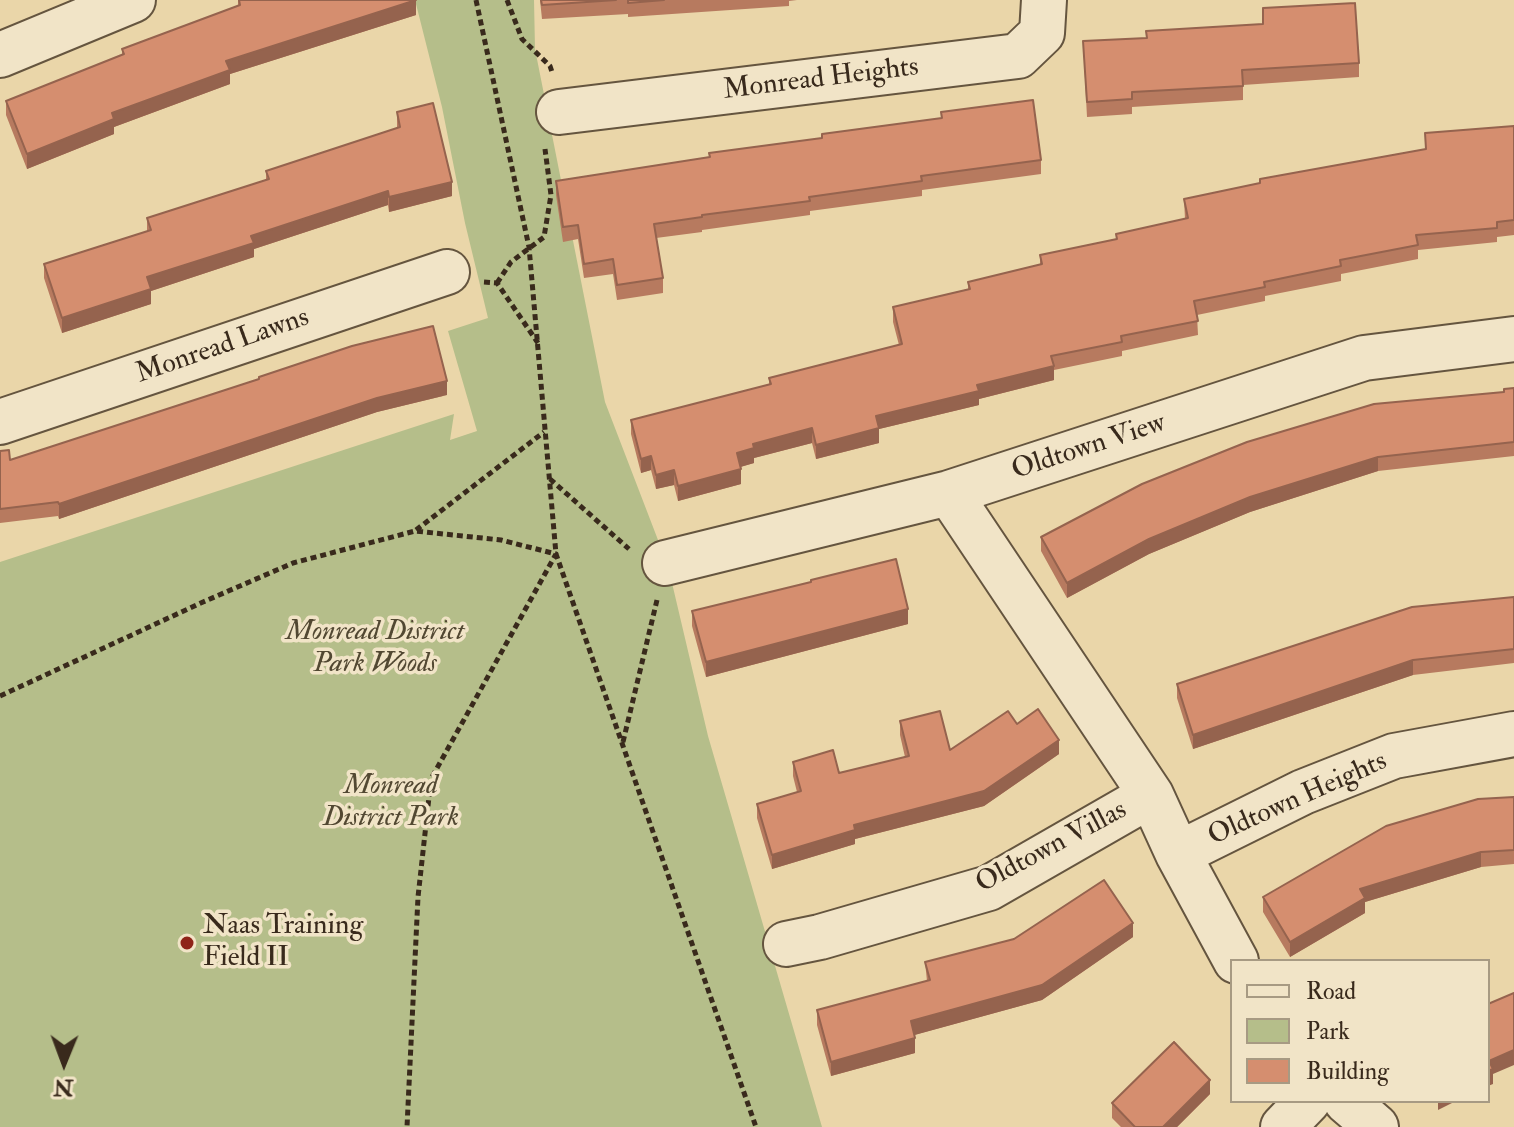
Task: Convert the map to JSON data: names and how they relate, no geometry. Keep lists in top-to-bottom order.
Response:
{
  "streets": {
    "street": [
      "Monread Heights",
      "Monread Lawns",
      "Oldtown View",
      "Oldtown Heights",
      "Oldtown Villas"
    ]
  },
  "crossings": [
    ["Oldtown View", "Oldtown Villas"]
  ],
  "parks": ["Monread District Park Woods", "Monread District Park"],
  "places": ["Naas Training Field II"],
  "legend": ["Road", "Park", "Building"],
  "north": "bottom"
}
